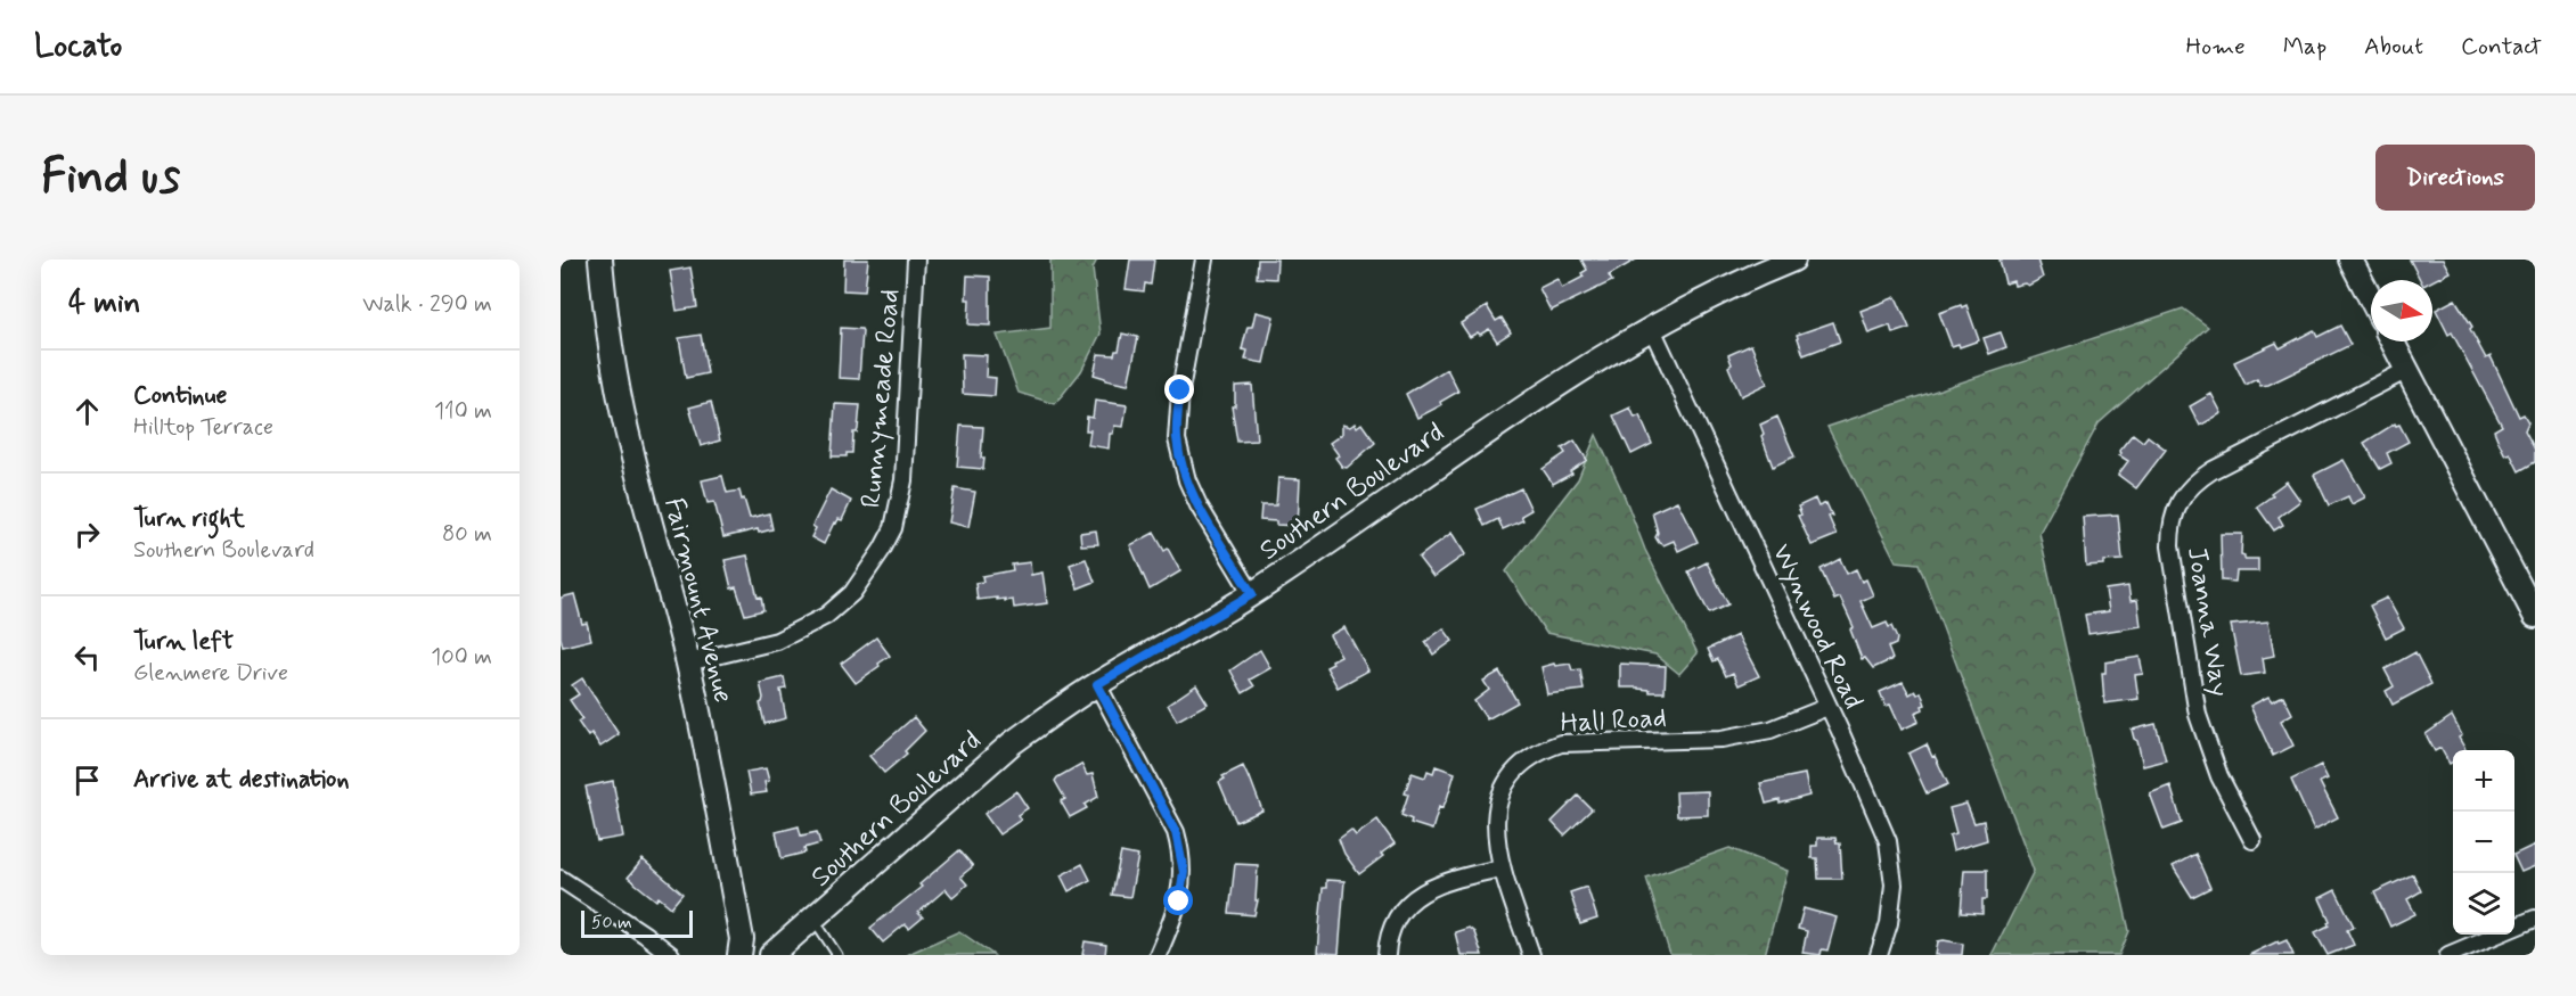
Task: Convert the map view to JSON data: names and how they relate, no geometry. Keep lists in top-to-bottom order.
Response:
{
  "streets": {
    "main road": ["Southern Boulevard", "Fairmount Avenue"],
    "street": [
      "Runnymeade Road",
      "Joanna Way",
      "Wynwood Road",
      "Hall Road"
    ]
  },
  "crossings": [
    ["Runnymeade Road", "Fairmount Avenue"],
    ["Southern Boulevard", "Wynwood Road"],
    ["Wynwood Road", "Hall Road"]
  ],
  "scale_bar": "50 m",
  "north": "right",
  "page": {
    "header": "Locato",
    "nav": [
      "Home",
      "Map",
      "About",
      "Contact"
    ],
    "buttons": "Directions",
    "title": "Find us",
    "heading": ["4 min", "Walk · 290 m"],
    "list": [
      ["Continue", "Hilltop Terrace", "110 m"],
      ["Turn right", "Southern Boulevard", "80 m"],
      ["Turn left", "Glenmere Drive", "100 m"],
      "Arrive at destination"
    ],
    "map_buttons": ["+", "−"],
    "scale": "50 m"
  }
}
